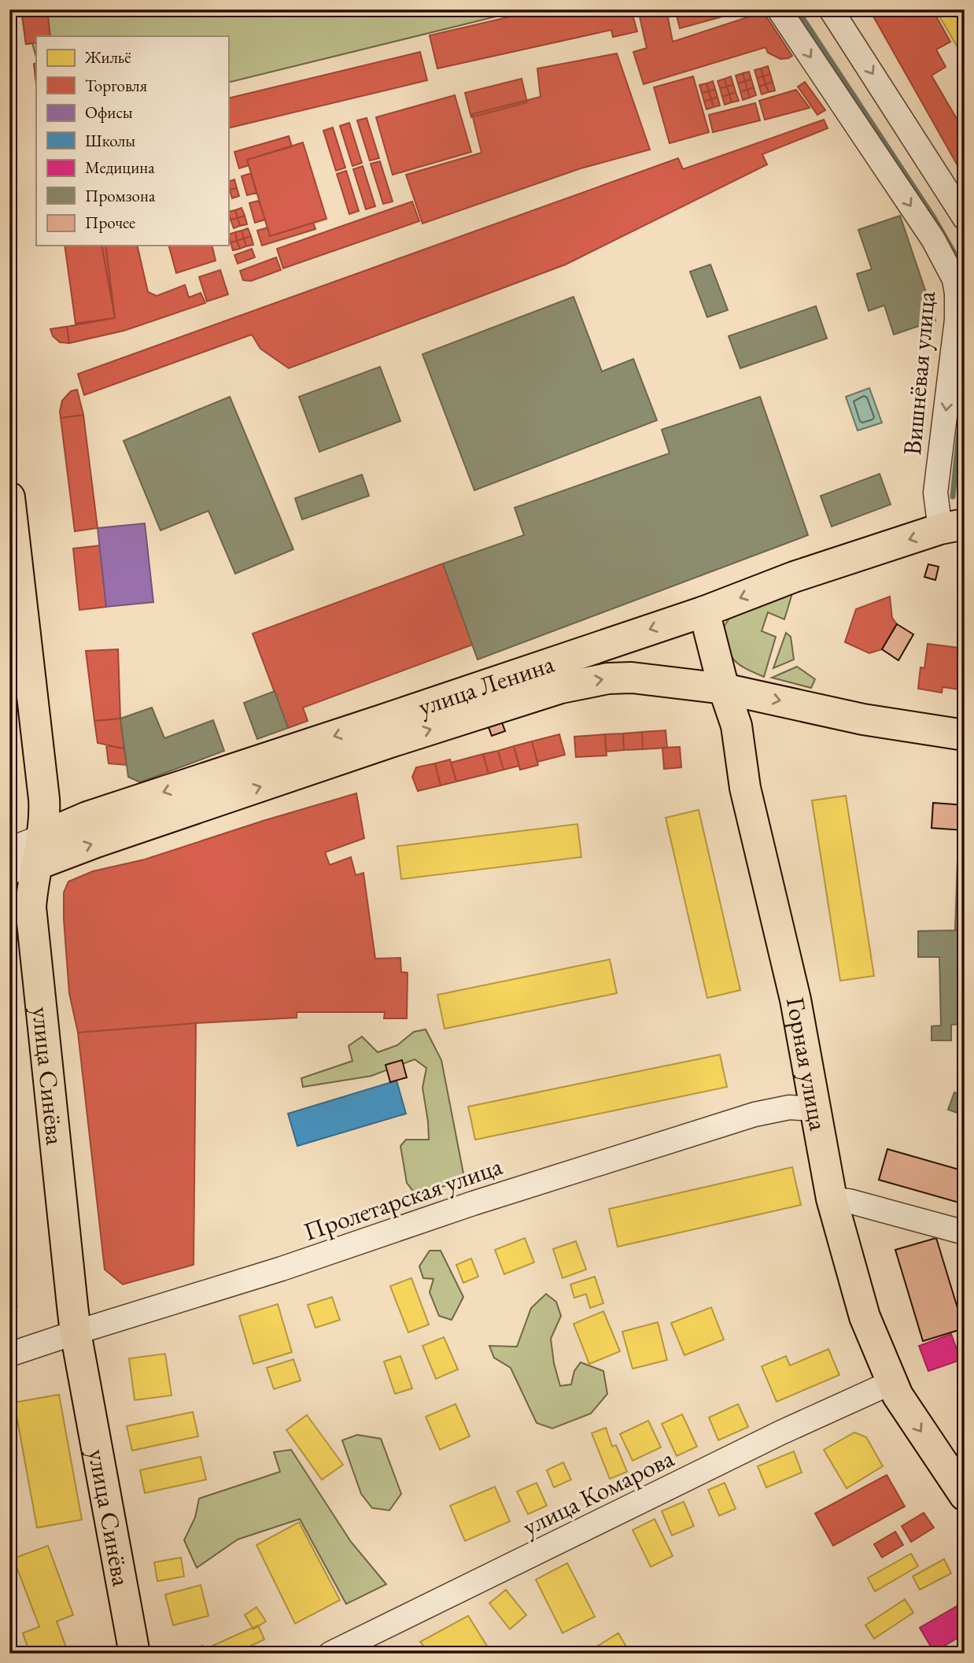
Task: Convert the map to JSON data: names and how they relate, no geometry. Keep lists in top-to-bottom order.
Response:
{
  "streets": {
    "main road": ["улица Ленина", "Горная улица", "улица Синёва"],
    "street": ["Вишнёвая улица", "Пролетарская улица", "улица Комарова"]
  },
  "crossings": [
    ["Вишнёвая улица", "улица Ленина"],
    ["улица Ленина", "Горная улица"],
    ["улица Ленина", "улица Синёва"],
    ["Горная улица", "Пролетарская улица"],
    ["Горная улица", "улица Комарова"],
    ["улица Синёва", "Пролетарская улица"]
  ],
  "legend": [
    "Жильё",
    "Торговля",
    "Офисы",
    "Школы",
    "Медицина",
    "Промзона",
    "Прочее"
  ]
}
